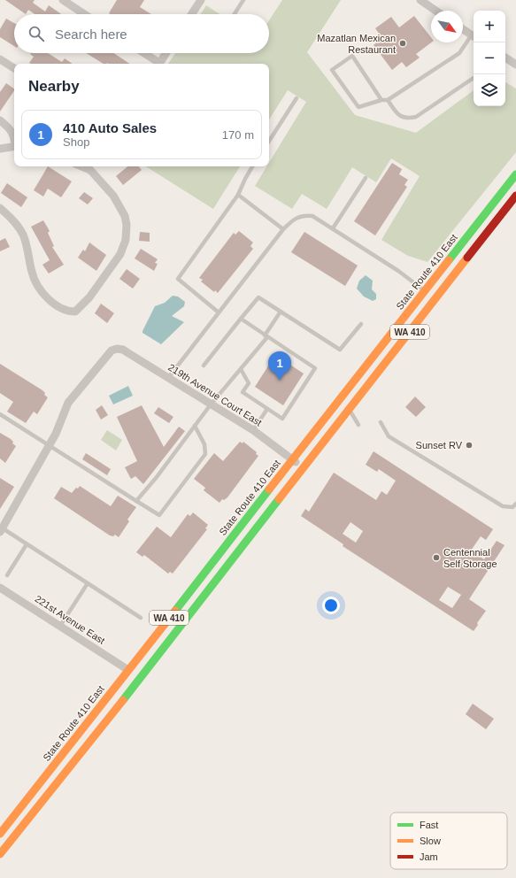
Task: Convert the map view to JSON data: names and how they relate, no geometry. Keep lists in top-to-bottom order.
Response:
{
  "streets": {
    "main road": ["State Route 410 East", "WA 410"],
    "street": ["219th Avenue Court East", "221st Avenue East"]
  },
  "crossings": [
    ["State Route 410 East", "219th Avenue Court East"],
    ["State Route 410 East", "221st Avenue East"],
    ["WA 410", "219th Avenue Court East"]
  ],
  "places": ["Mazatlan Mexican Restaurant", "Sunset RV", "Centennial Self Storage"],
  "legend": ["Fast", "Slow", "Jam"],
  "north": "bottom right",
  "page": {
    "map_buttons": ["+", "−"],
    "search": "Search here",
    "heading": "Nearby",
    "list": [
      {
        "mark": "1",
        "name": "410 Auto Sales",
        "note": "Shop",
        "value": "170 m"
      }
    ],
    "pins": "1"
  }
}
